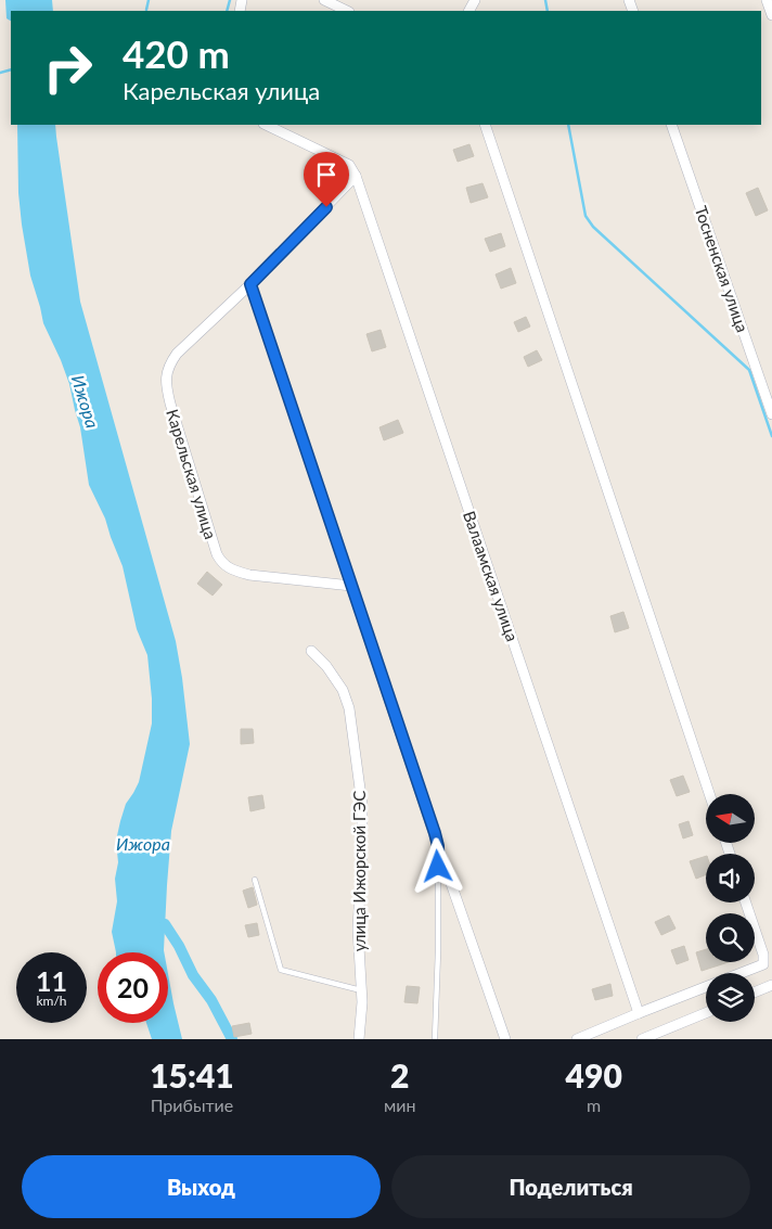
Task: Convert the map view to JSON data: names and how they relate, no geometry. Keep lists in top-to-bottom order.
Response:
{
  "streets": {
    "street": [
      "Тосненская улица",
      "Карельская улица",
      "Валаамская улица",
      "улица Ижорской ГЭС"
    ]
  },
  "crossings": [
    ["Карельская улица", "Валаамская улица"]
  ],
  "water": ["Ижора"],
  "north": "left",
  "page": {
    "turn": ["420 m", "Карельская улица"],
    "speed": "11 km/h",
    "limit": "20",
    "eta": [
      "15:41",
      "Прибытие",
      "2",
      "мин",
      "490",
      "m"
    ],
    "buttons": ["Выход", "Поделиться"]
  }
}
